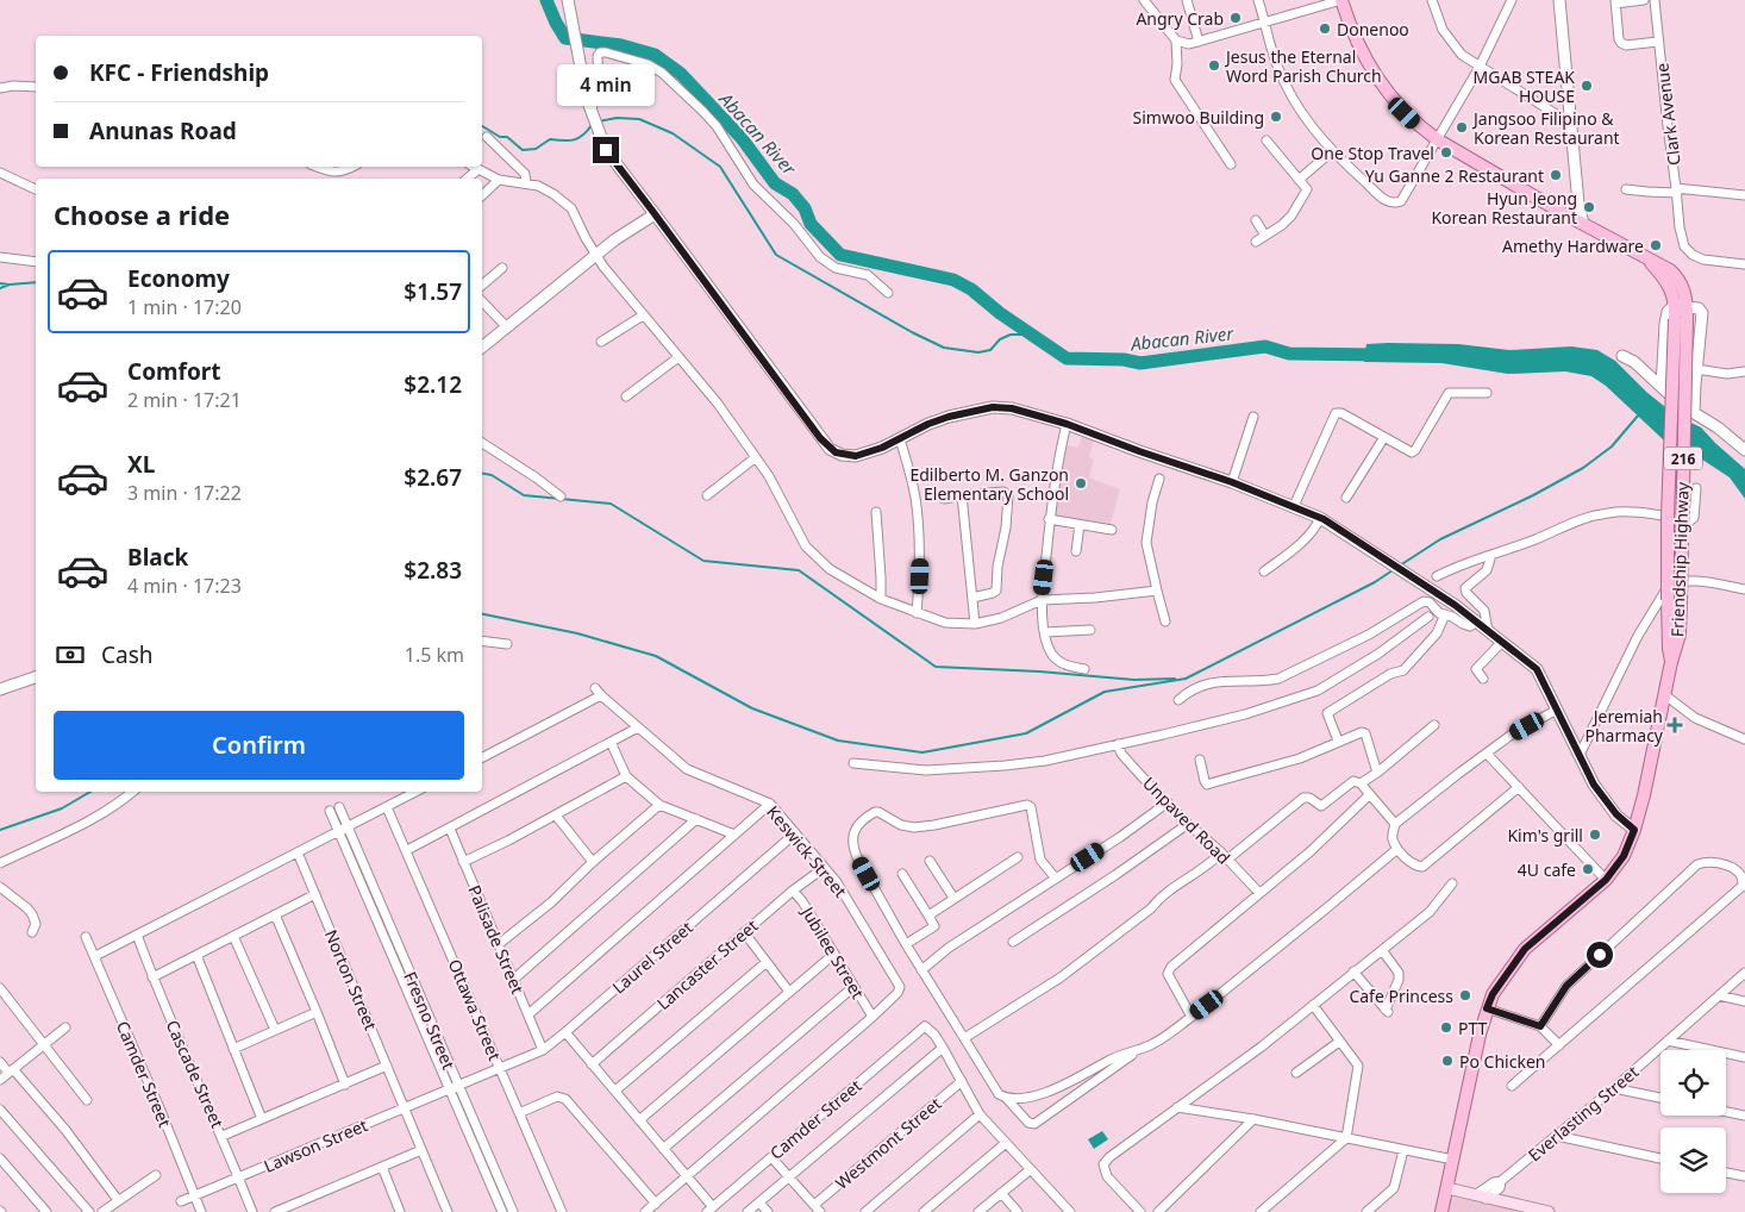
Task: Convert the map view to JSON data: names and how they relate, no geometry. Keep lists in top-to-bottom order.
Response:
{
  "streets": {
    "main road": ["216", "Friendship Highway"],
    "street": [
      "Clark Avenue",
      "Unpaved Road",
      "Keswick Street",
      "Palisade Street",
      "Jubilee Street",
      "Laurel Street",
      "Lancaster Street",
      "Norton Street",
      "Ottawa Street",
      "Fresno Street",
      "Camder Street",
      "Cascade Street",
      "Everlasting Street",
      "Westmont Street",
      "Lawson Street"
    ]
  },
  "crossings": [
    ["Keswick Street", "Jubilee Street"],
    ["Keswick Street", "Laurel Street"],
    ["Keswick Street", "Lancaster Street"],
    ["Palisade Street", "Laurel Street"],
    ["Jubilee Street", "Lancaster Street"],
    ["Laurel Street", "Ottawa Street"],
    ["Laurel Street", "Fresno Street"],
    ["Laurel Street", "Lawson Street"],
    ["Norton Street", "Lawson Street"],
    ["Fresno Street", "Lawson Street"],
    ["Camder Street", "Lawson Street"],
    ["Cascade Street", "Lawson Street"]
  ],
  "water": ["Abacan River"],
  "places": {
    "other": [
      "Angry Crab",
      "Donenoo",
      "Jesus the Eternal Word Parish Church",
      "MGAB STEAK HOUSE",
      "Simwoo Building",
      "Jangsoo Filipino & Korean Restaurant",
      "One Stop Travel",
      "Yu Ganne 2 Restaurant",
      "Hyun Jeong Korean Restaurant",
      "Amethy Hardware",
      "Edilberto M. Ganzon Elementary School",
      "Kim's grill",
      "4U cafe",
      "Cafe Princess",
      "PTT",
      "Po Chicken"
    ],
    "health": ["Jeremiah Pharmacy"]
  },
  "page": {
    "banner": ["KFC - Friendship", "Anunas Road"],
    "bubble": "4 min",
    "heading": "Choose a ride",
    "list": [
      {
        "name": "Economy",
        "note": "1 min · 17:20",
        "value": "$1.57"
      },
      {
        "name": "Comfort",
        "note": "2 min · 17:21",
        "value": "$2.12"
      },
      {
        "name": "XL",
        "note": "3 min · 17:22",
        "value": "$2.67"
      },
      {
        "name": "Black",
        "note": "4 min · 17:23",
        "value": "$2.83"
      }
    ],
    "pay": ["Cash", "1.5 km"],
    "buttons": "Confirm"
  }
}
